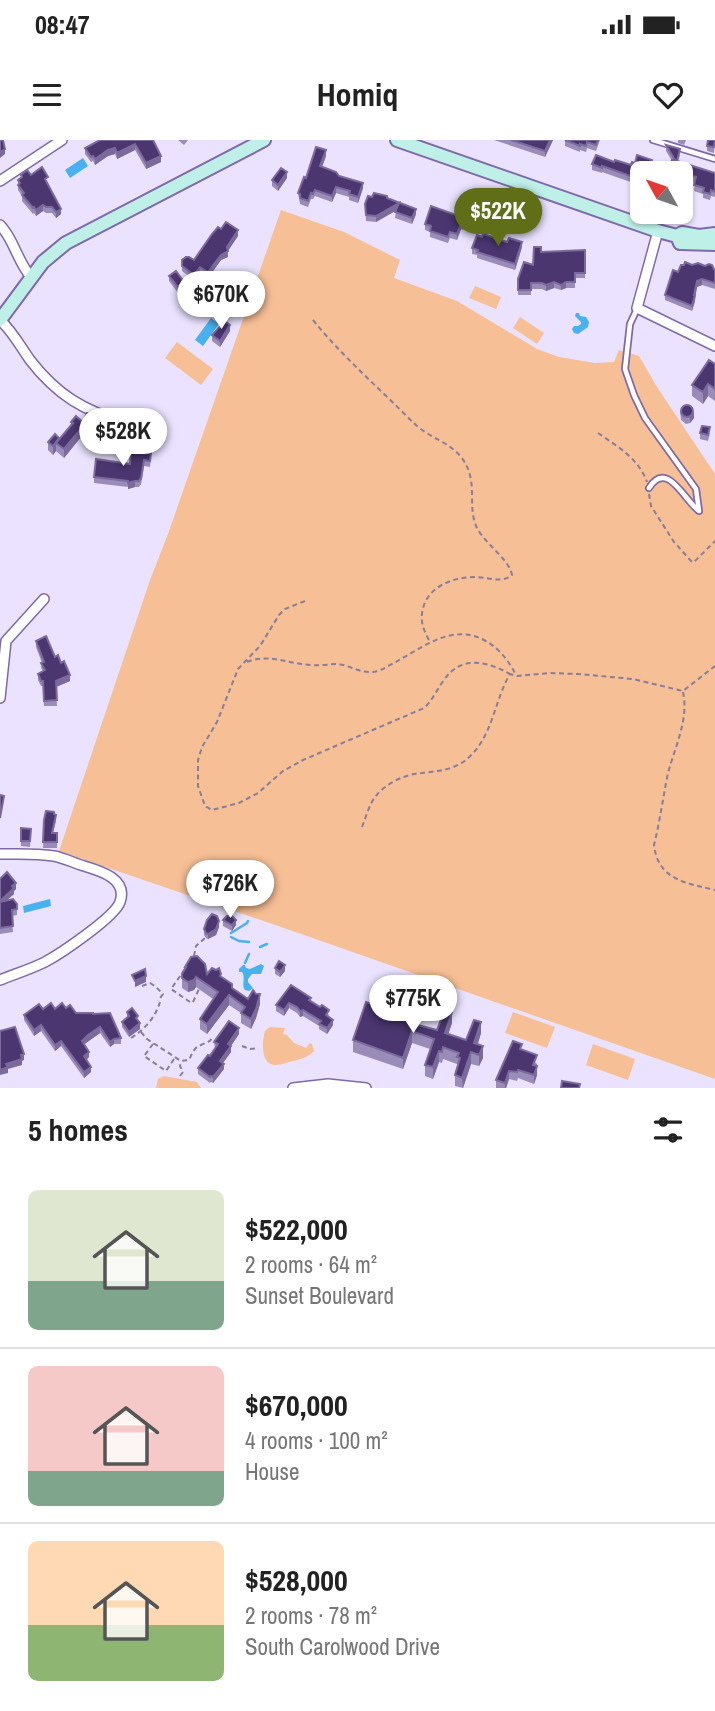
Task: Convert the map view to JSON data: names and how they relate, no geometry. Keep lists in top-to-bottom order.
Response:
{
  "north": "top left",
  "page": {
    "status": "08:47",
    "header": "Homiq",
    "price": [
      "$522K",
      "$670K",
      "$528K",
      "$726K",
      "$775K"
    ],
    "heading": "5 homes",
    "list": [
      {
        "name": "$522,000",
        "note": "2 rooms · 64 m² · Sunset Boulevard"
      },
      {
        "name": "$670,000",
        "note": "4 rooms · 100 m² · House"
      },
      {
        "name": "$528,000",
        "note": "2 rooms · 78 m² · South Carolwood Drive"
      }
    ]
  }
}
